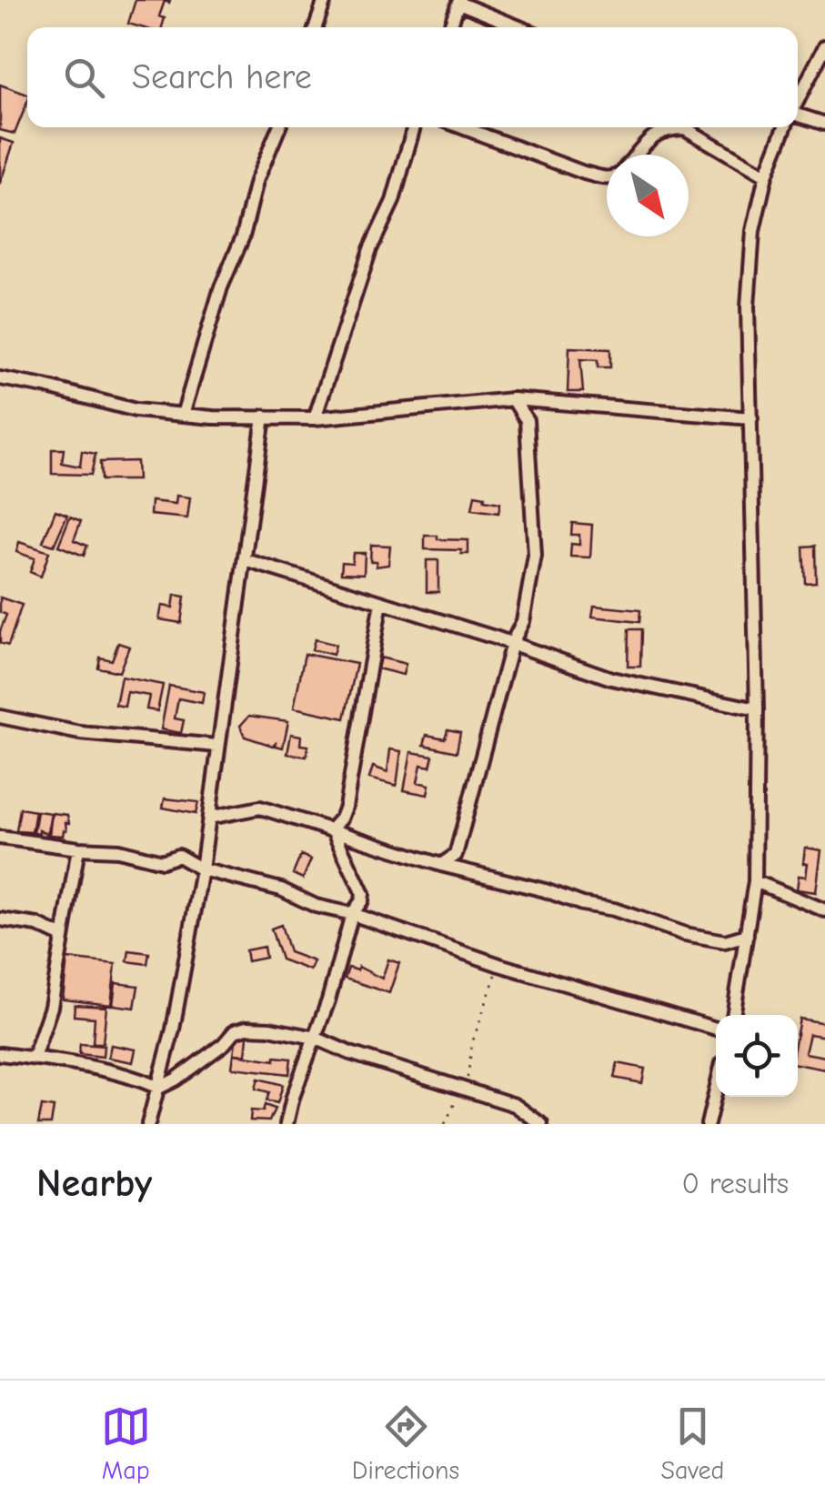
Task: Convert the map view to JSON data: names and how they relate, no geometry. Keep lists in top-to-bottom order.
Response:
{
  "north": "bottom right",
  "page": {
    "search": "Search here",
    "heading": ["Nearby", "0 results"],
    "nav": ["Map", "Directions", "Saved"]
  }
}
